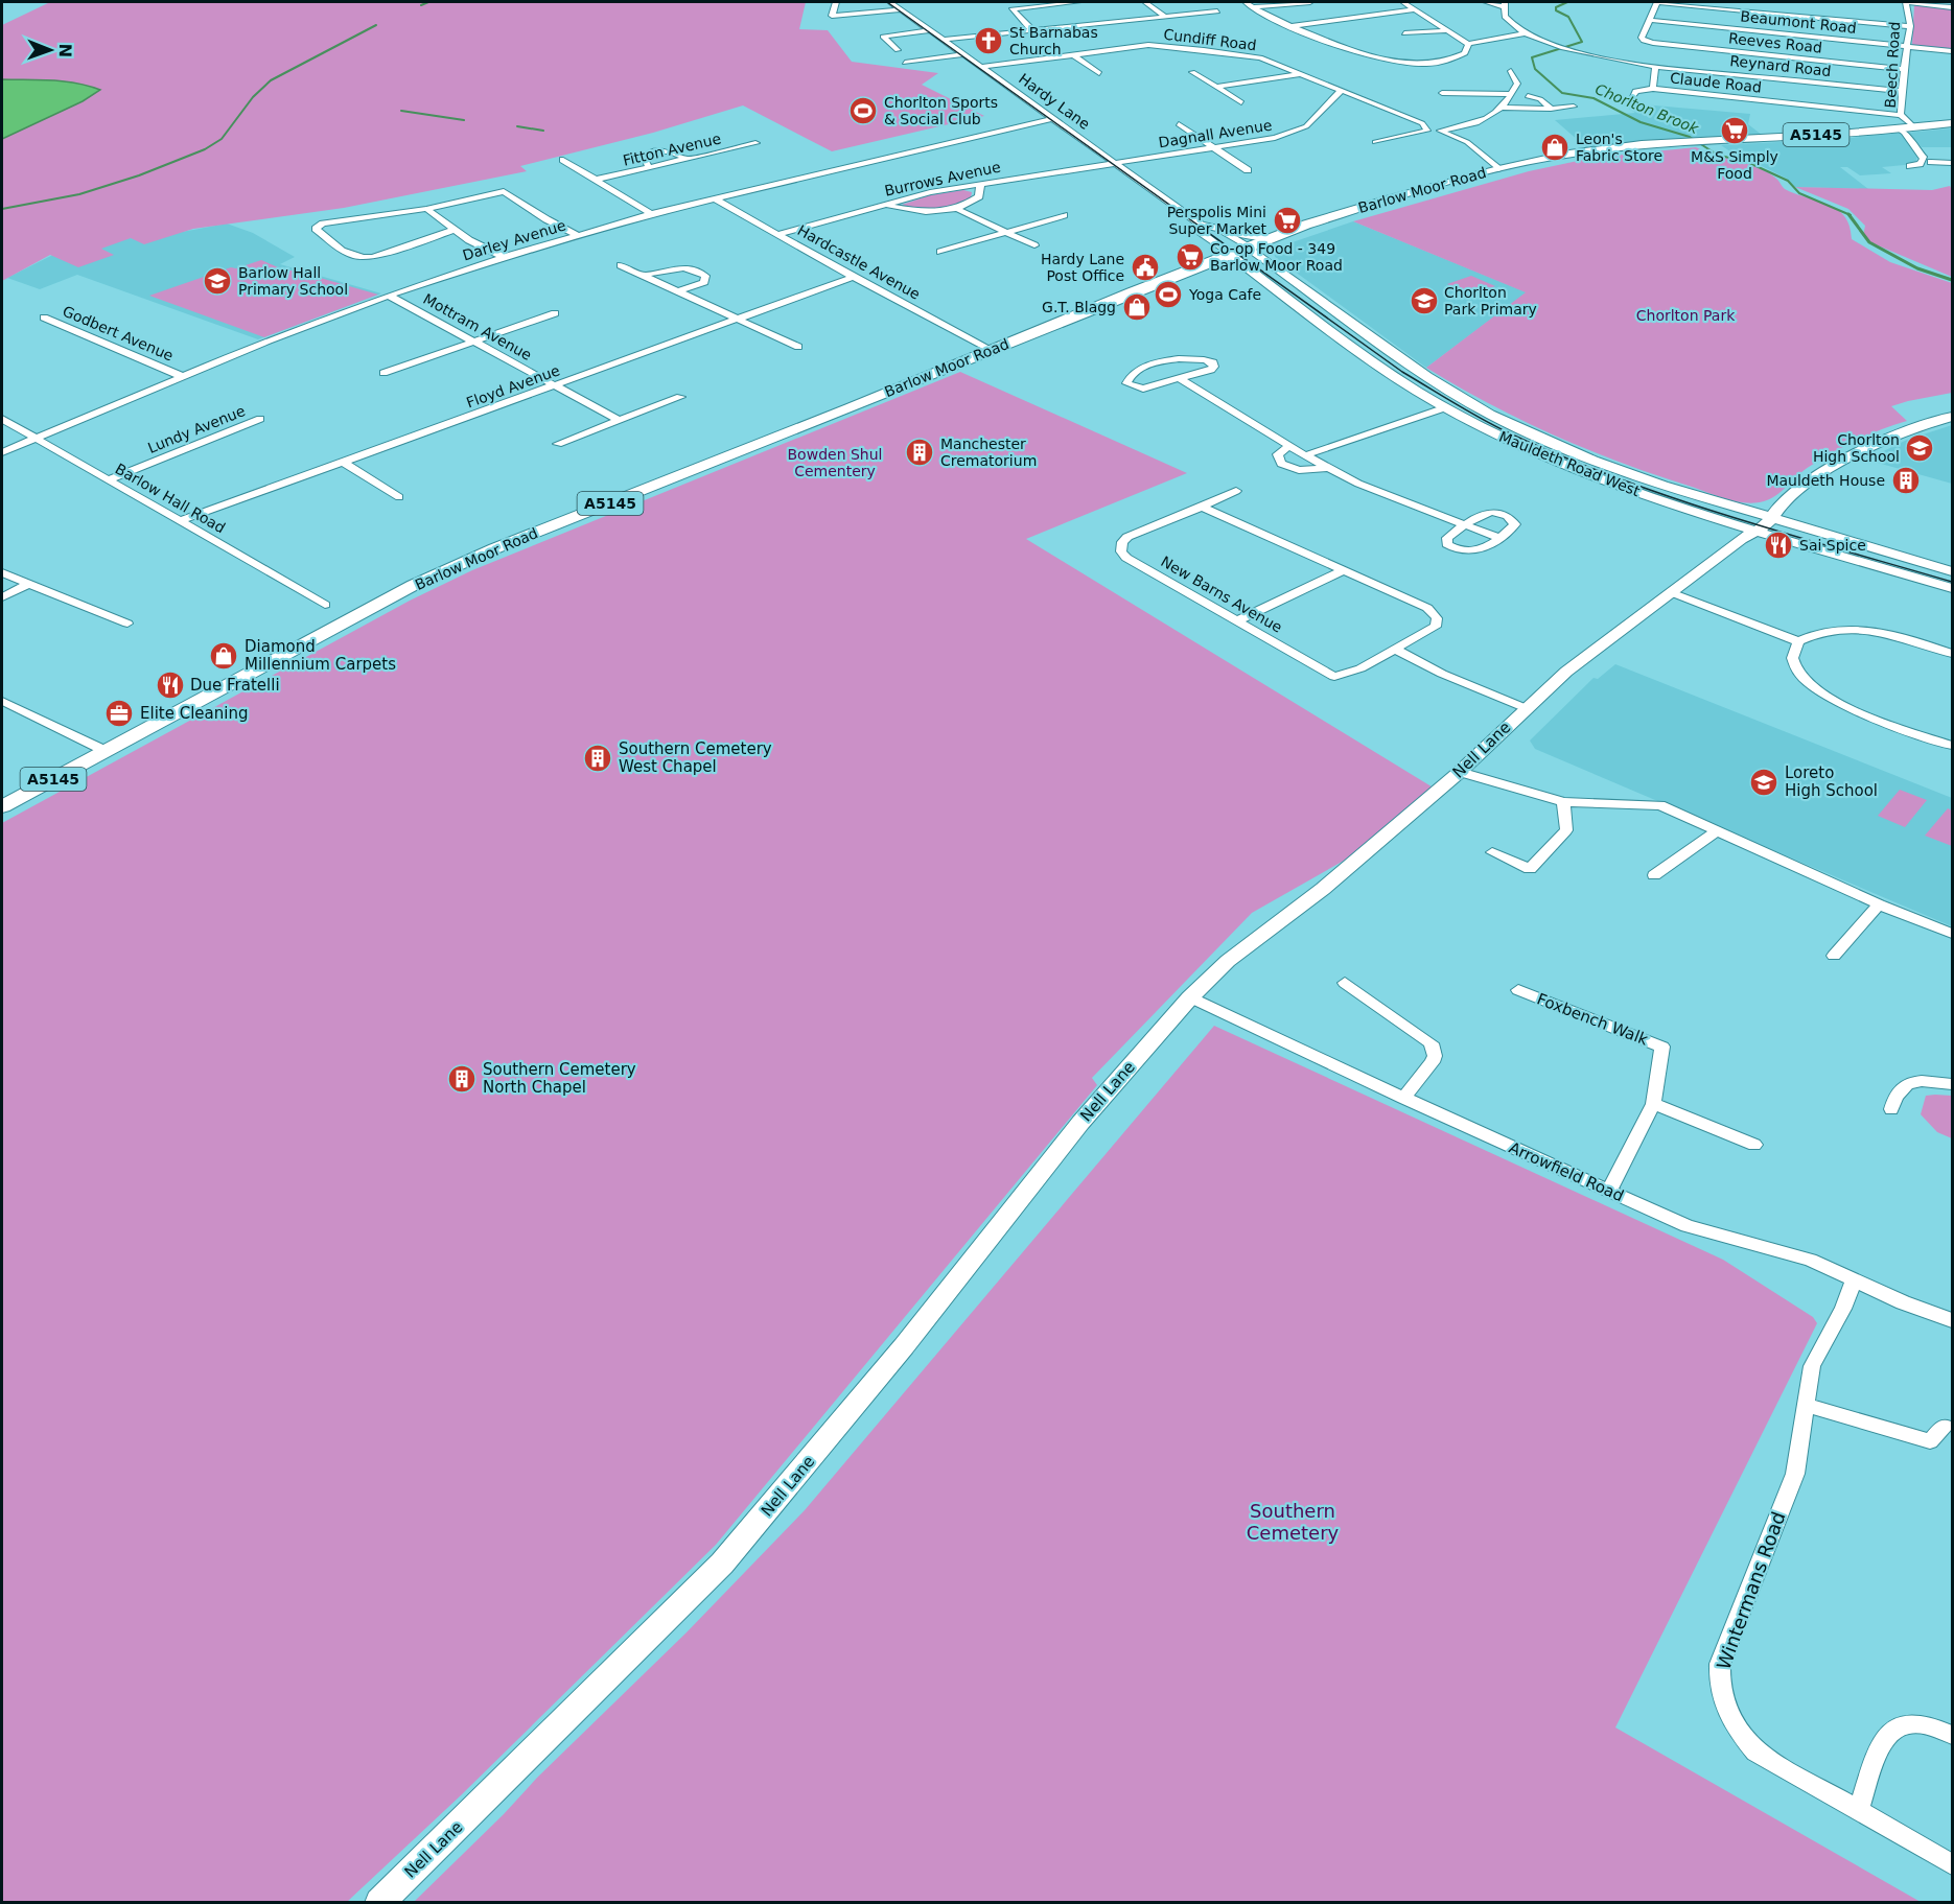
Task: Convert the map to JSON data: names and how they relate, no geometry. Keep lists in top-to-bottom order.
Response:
{
  "streets": {
    "main road": ["A5145", "Barlow Moor Road"],
    "street": [
      "Beaumont Road",
      "Cundiff Road",
      "Reeves Road",
      "Beech Road",
      "Reynard Road",
      "Claude Road",
      "Hardy Lane",
      "Dagnall Avenue",
      "Fitton Avenue",
      "Burrows Avenue",
      "Darley Avenue",
      "Hardcastle Avenue",
      "Mottram Avenue",
      "Godbert Avenue",
      "Floyd Avenue",
      "Lundy Avenue",
      "Mauldeth Road West",
      "Barlow Hall Road",
      "New Barns Avenue",
      "Nell Lane",
      "Foxbench Walk",
      "Arrowfield Road",
      "Wintermans Road"
    ]
  },
  "crossings": [
    ["Beaumont Road", "Reeves Road"],
    ["Beaumont Road", "Beech Road"],
    ["Cundiff Road", "Hardy Lane"],
    ["Cundiff Road", "Dagnall Avenue"],
    ["Reeves Road", "Beech Road"],
    ["Beech Road", "Reynard Road"],
    ["Beech Road", "Claude Road"],
    ["Beech Road", "Barlow Moor Road"],
    ["Reynard Road", "Claude Road"],
    ["Hardy Lane", "Dagnall Avenue"],
    ["Hardy Lane", "Burrows Avenue"],
    ["Hardy Lane", "Barlow Moor Road"],
    ["Hardy Lane", "Darley Avenue"],
    ["Hardy Lane", "Mauldeth Road West"],
    ["Dagnall Avenue", "Burrows Avenue"],
    ["Burrows Avenue", "Hardcastle Avenue"],
    ["Barlow Moor Road", "Hardcastle Avenue"],
    ["Barlow Moor Road", "Mauldeth Road West"],
    ["Darley Avenue", "Hardcastle Avenue"],
    ["Darley Avenue", "Mottram Avenue"],
    ["Darley Avenue", "Godbert Avenue"],
    ["Darley Avenue", "Barlow Hall Road"],
    ["Hardcastle Avenue", "Floyd Avenue"],
    ["Mottram Avenue", "Floyd Avenue"],
    ["Floyd Avenue", "Barlow Hall Road"],
    ["Lundy Avenue", "Barlow Hall Road"],
    ["Mauldeth Road West", "Nell Lane"],
    ["Nell Lane", "Arrowfield Road"],
    ["Foxbench Walk", "Arrowfield Road"],
    ["Arrowfield Road", "Wintermans Road"]
  ],
  "water": ["Chorlton Brook"],
  "parks": ["Chorlton Park", "Bowden Shul Cementery", "Southern Cemetery"],
  "places": {
    "church": ["St Barnabas Church"],
    "sports": ["Chorlton Sports & Social Club", "Yoga Cafe"],
    "supermarket": ["M&S Simply Food", "Perspolis Mini Super Market", "Co-op Food - 349 Barlow Moor Road"],
    "shop": ["Leon's Fabric Store", "G.T. Blagg", "Diamond Millennium Carpets"],
    "public building": ["Hardy Lane Post Office"],
    "school or university": [
      "Barlow Hall Primary School",
      "Chorlton Park Primary",
      "Chorlton High School",
      "Loreto High School"
    ],
    "building": [
      "Manchester Crematorium",
      "Mauldeth House",
      "Southern Cemetery West Chapel",
      "Southern Cemetery North Chapel"
    ],
    "restaurant": ["Sai Spice", "Due Fratelli"],
    "office": ["Elite Cleaning"]
  },
  "north": "right"
}
